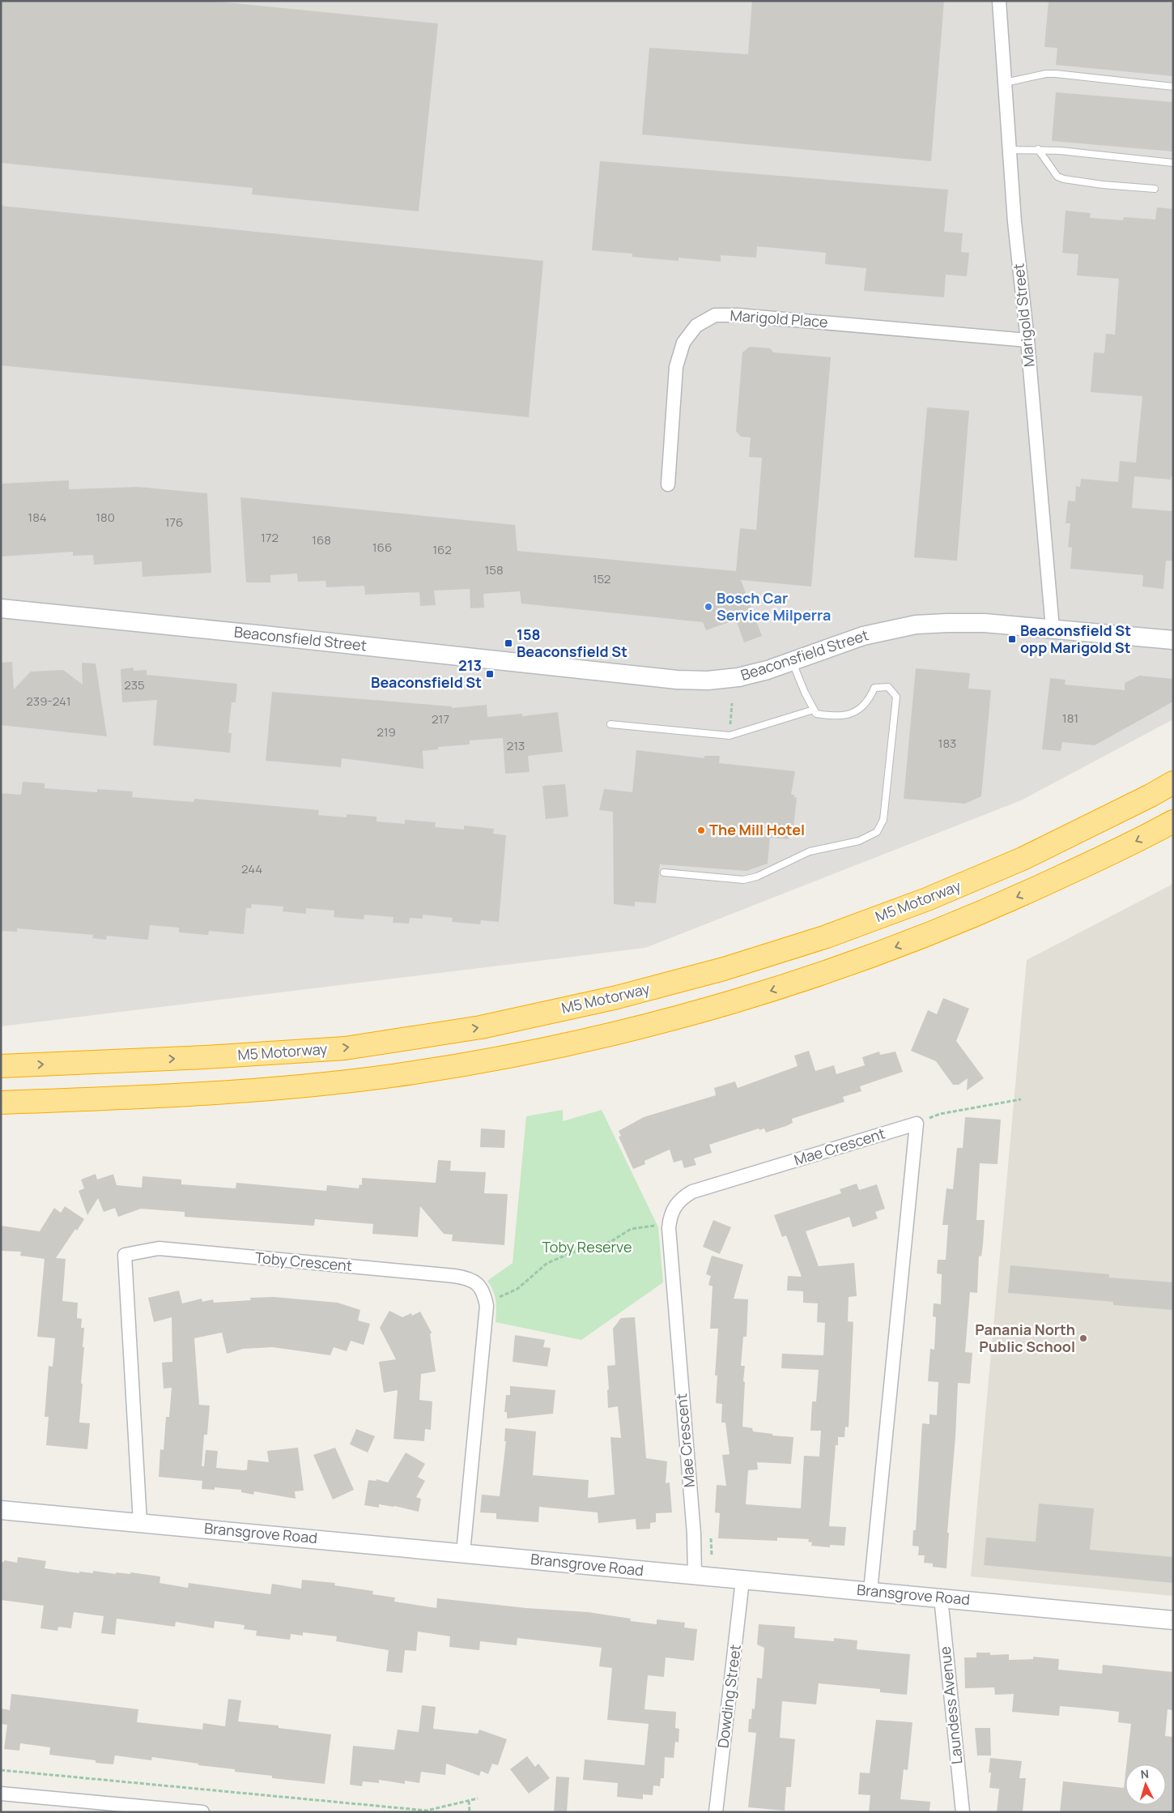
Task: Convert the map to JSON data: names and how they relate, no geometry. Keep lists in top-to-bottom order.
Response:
{
  "streets": {
    "highway": ["M5 Motorway"],
    "main road": ["Beaconsfield Street", "Bransgrove Road"],
    "street": [
      "Marigold Street",
      "Marigold Place",
      "Mae Crescent",
      "Toby Crescent",
      "Dowding Street",
      "Laundess Avenue"
    ]
  },
  "crossings": [
    ["Marigold Street", "Marigold Place"],
    ["Marigold Street", "Beaconsfield Street"],
    ["Mae Crescent", "Bransgrove Road"],
    ["Toby Crescent", "Bransgrove Road"],
    ["Bransgrove Road", "Dowding Street"],
    ["Bransgrove Road", "Laundess Avenue"]
  ],
  "parks": ["Toby Reserve"],
  "places": {
    "other": ["Bosch Car Service Milperra", "The Mill Hotel", "Panania North Public School"],
    "transit": ["Beaconsfield St opp Marigold St", "158 Beaconsfield St", "213 Beaconsfield St"]
  },
  "house_numbers": [
    "184",
    "180",
    "176",
    "172",
    "168",
    "166",
    "162",
    "158",
    "152",
    "235",
    "239-241",
    "181",
    "217",
    "219",
    "183",
    "213",
    "244"
  ],
  "north": "top"
}
